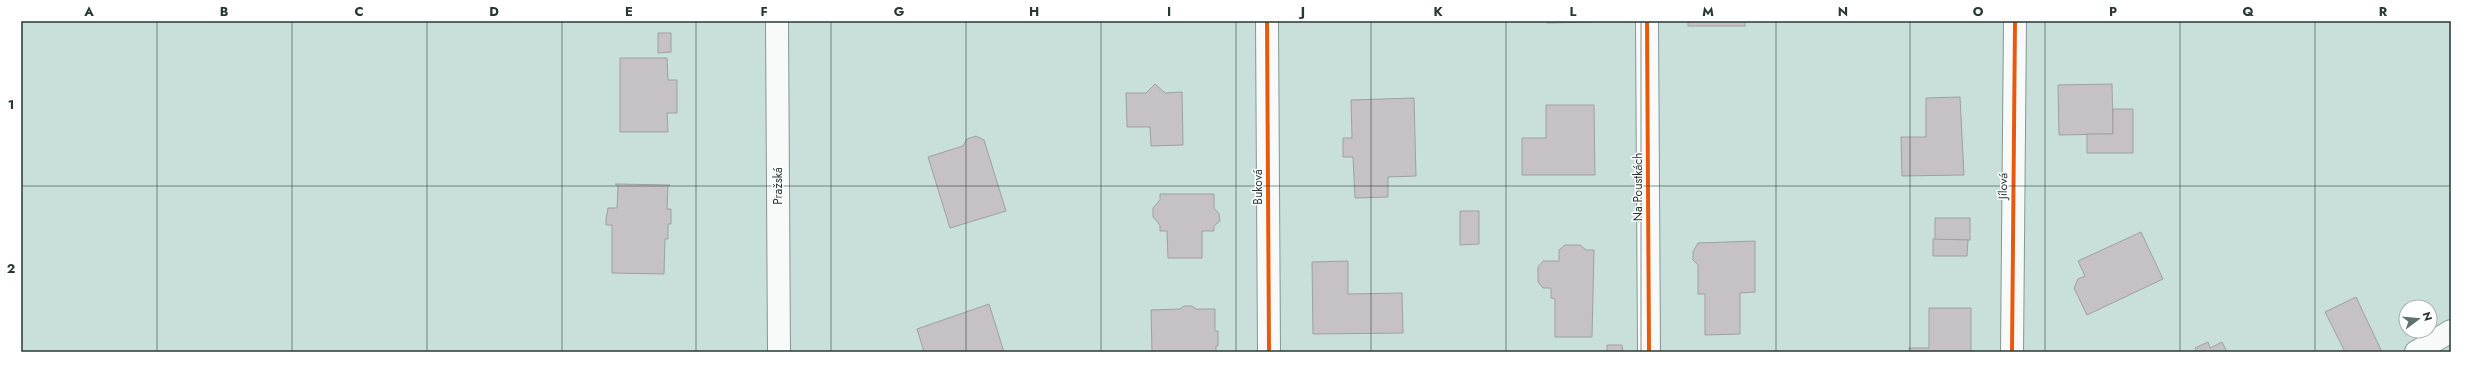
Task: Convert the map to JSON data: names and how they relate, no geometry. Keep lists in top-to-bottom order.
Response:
{
  "streets": {
    "street": [
      "Pražská",
      "Jílová",
      "Buková",
      "Na Poustkách"
    ]
  },
  "north": "right",
  "grid": {
    "columns": [
      "A",
      "B",
      "C",
      "D",
      "E",
      "F",
      "G",
      "H",
      "I",
      "J",
      "K",
      "L",
      "M",
      "N",
      "O",
      "P",
      "Q",
      "R"
    ],
    "rows": ["1", "2"]
  }
}
